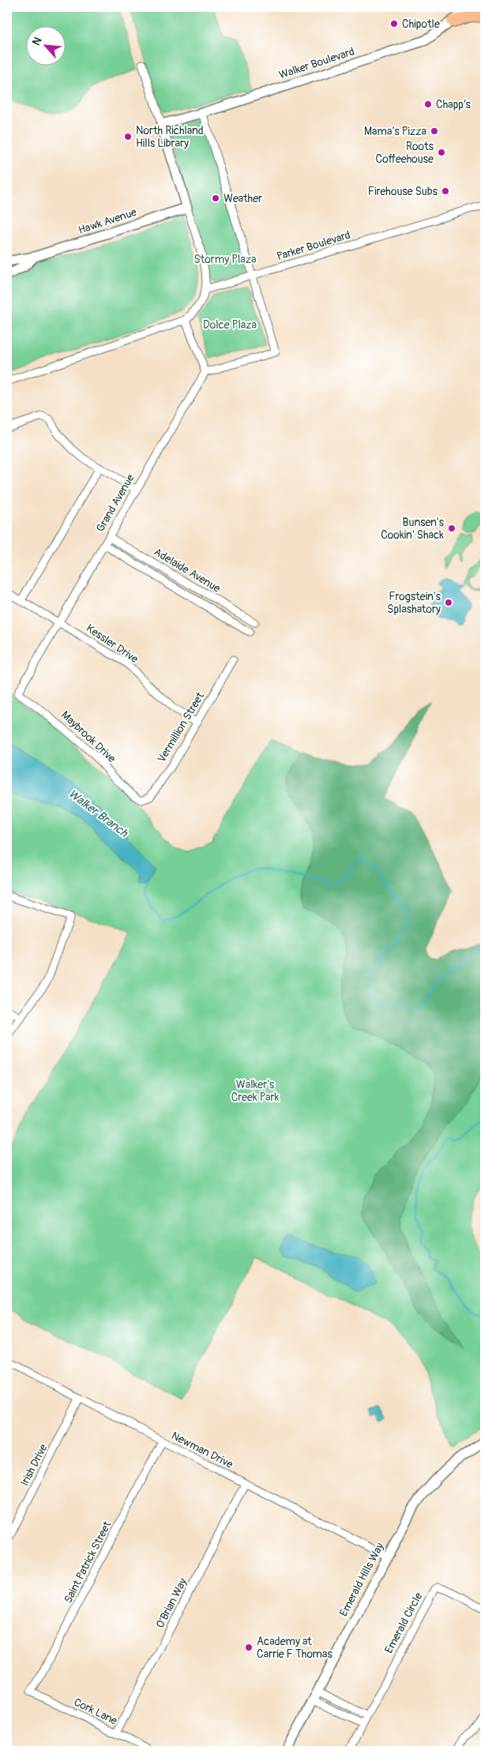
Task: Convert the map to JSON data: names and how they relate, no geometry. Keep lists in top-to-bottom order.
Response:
{
  "streets": {
    "street": [
      "Walker Boulevard",
      "Hawk Avenue",
      "Parker Boulevard",
      "Grand Avenue",
      "Adelaide Avenue",
      "Kessler Drive",
      "Vermillion Street",
      "Maybrook Drive",
      "Newman Drive",
      "Irish Drive",
      "Saint Patrick Street",
      "Emerald Hills Way",
      "O'Brian Way",
      "Emerald Circle",
      "Cork Lane"
    ]
  },
  "crossings": [
    ["Grand Avenue", "Adelaide Avenue"],
    ["Grand Avenue", "Kessler Drive"],
    ["Grand Avenue", "Maybrook Drive"],
    ["Kessler Drive", "Vermillion Street"],
    ["Vermillion Street", "Maybrook Drive"],
    ["Newman Drive", "Irish Drive"],
    ["Newman Drive", "Saint Patrick Street"],
    ["Newman Drive", "Emerald Hills Way"],
    ["Newman Drive", "O'Brian Way"],
    ["Saint Patrick Street", "Cork Lane"],
    ["O'Brian Way", "Cork Lane"]
  ],
  "water": ["Walker Branch"],
  "parks": ["Stormy Plaza", "Dolce Plaza", "Walker's Creek Park"],
  "places": [
    "Chipotle",
    "Chapp’s",
    "Mama’s Pizza",
    "North Richland Hills Library",
    "Roots Coffeehouse",
    "Firehouse Subs",
    "Weather",
    "Bunsen's Cookin' Shack",
    "Frogstein's Splashatory",
    "Academy at Carrie F Thomas"
  ],
  "north": "top left"
}
